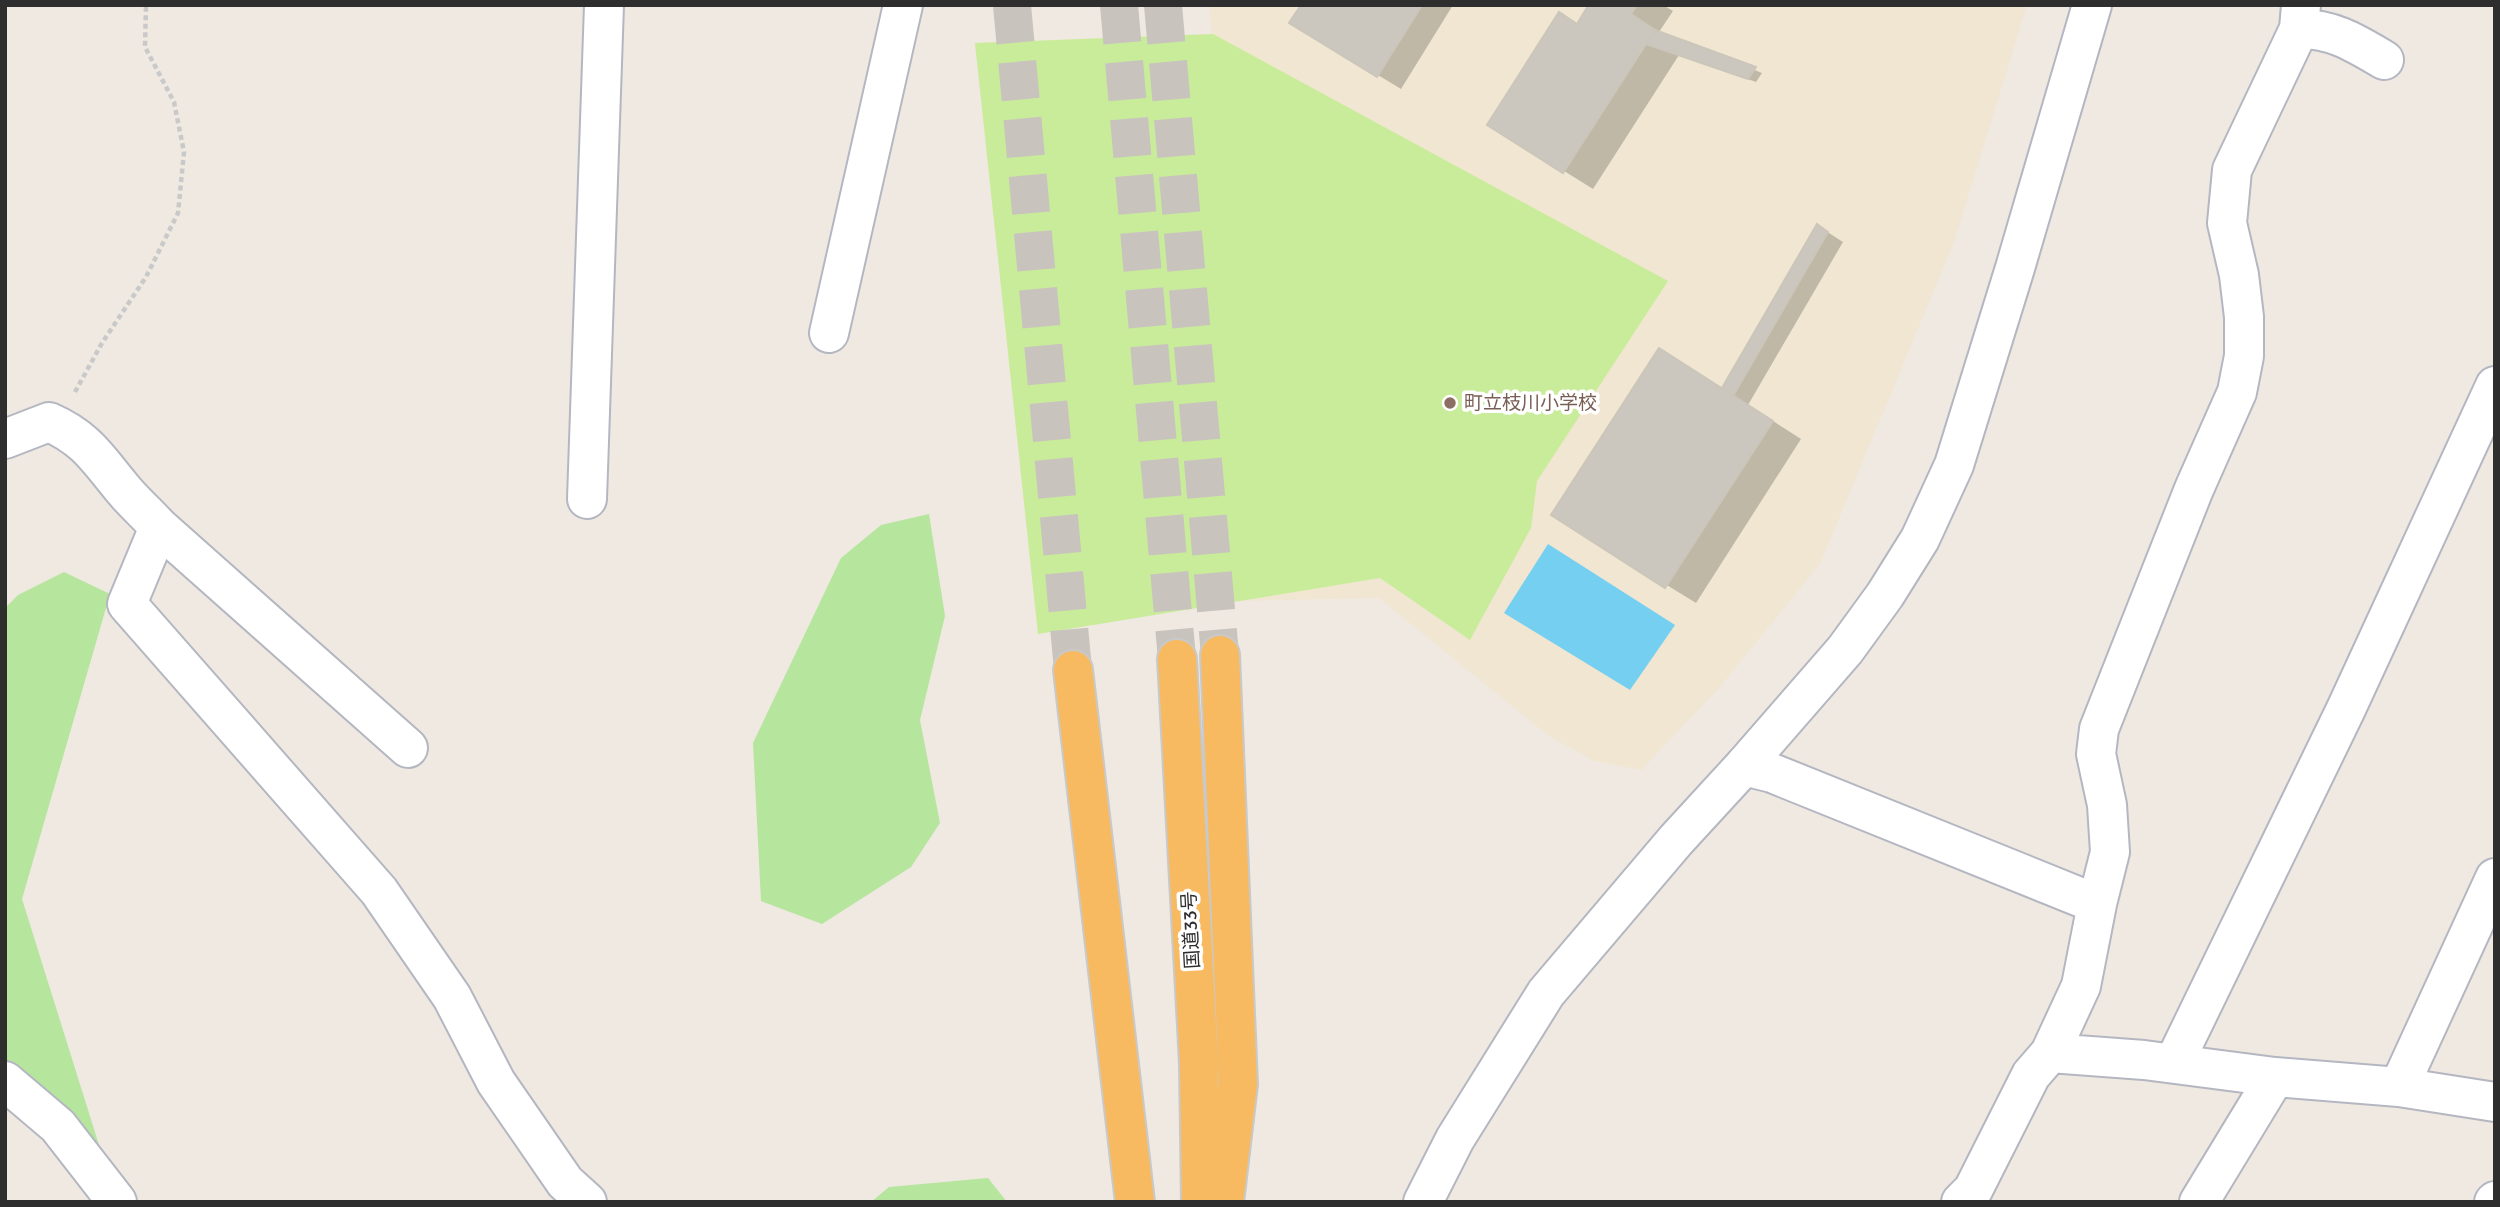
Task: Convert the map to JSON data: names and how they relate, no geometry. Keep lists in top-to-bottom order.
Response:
{
  "streets": {
    "highway": ["国道33号"]
  },
  "places": ["町立枝川小学校"]
}
